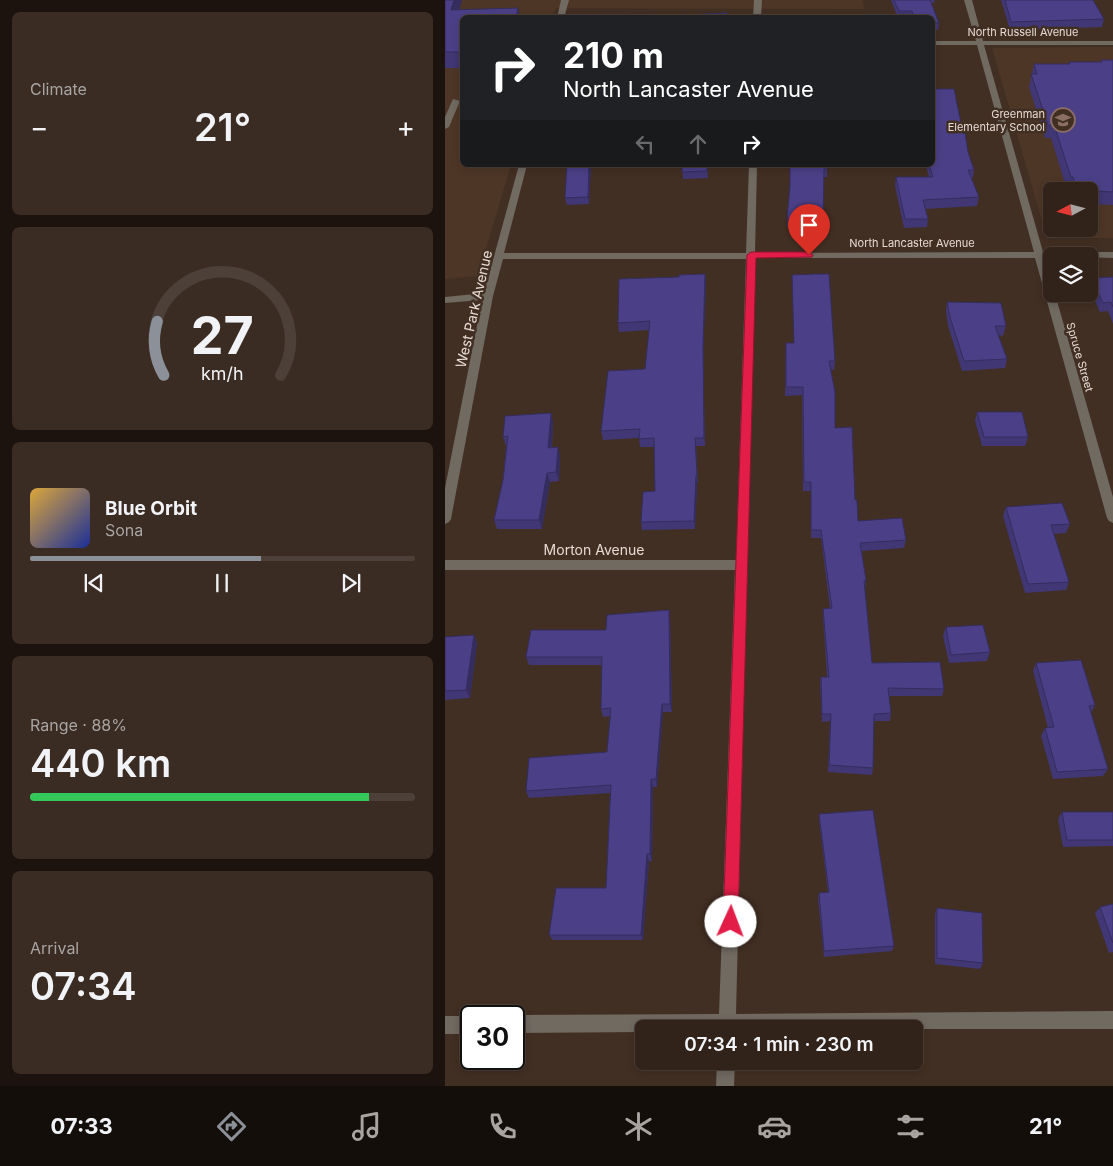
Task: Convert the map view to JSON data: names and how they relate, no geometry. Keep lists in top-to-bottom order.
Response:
{
  "streets": {
    "street": [
      "North Russell Avenue",
      "North Lancaster Avenue",
      "West Park Avenue",
      "Spruce Street",
      "Morton Avenue"
    ]
  },
  "crossings": [
    ["North Russell Avenue", "Spruce Street"],
    ["North Lancaster Avenue", "West Park Avenue"],
    ["North Lancaster Avenue", "Spruce Street"]
  ],
  "places": {
    "school or university": ["Greenman Elementary School"]
  },
  "north": "left",
  "page": {
    "tile": [
      "Climate",
      ["Range · 88%", "440 km"],
      ["Arrival", "07:34"]
    ],
    "turn": ["210 m", "North Lancaster Avenue"],
    "heat": ["−", "21°", "+"],
    "song": ["Blue Orbit", "Sona"],
    "limit": "30",
    "trip": "07:34 · 1 min · 230 m",
    "tabs": ["07:33", "21°"],
    "gauge": ["27", "km/h"]
  }
}
